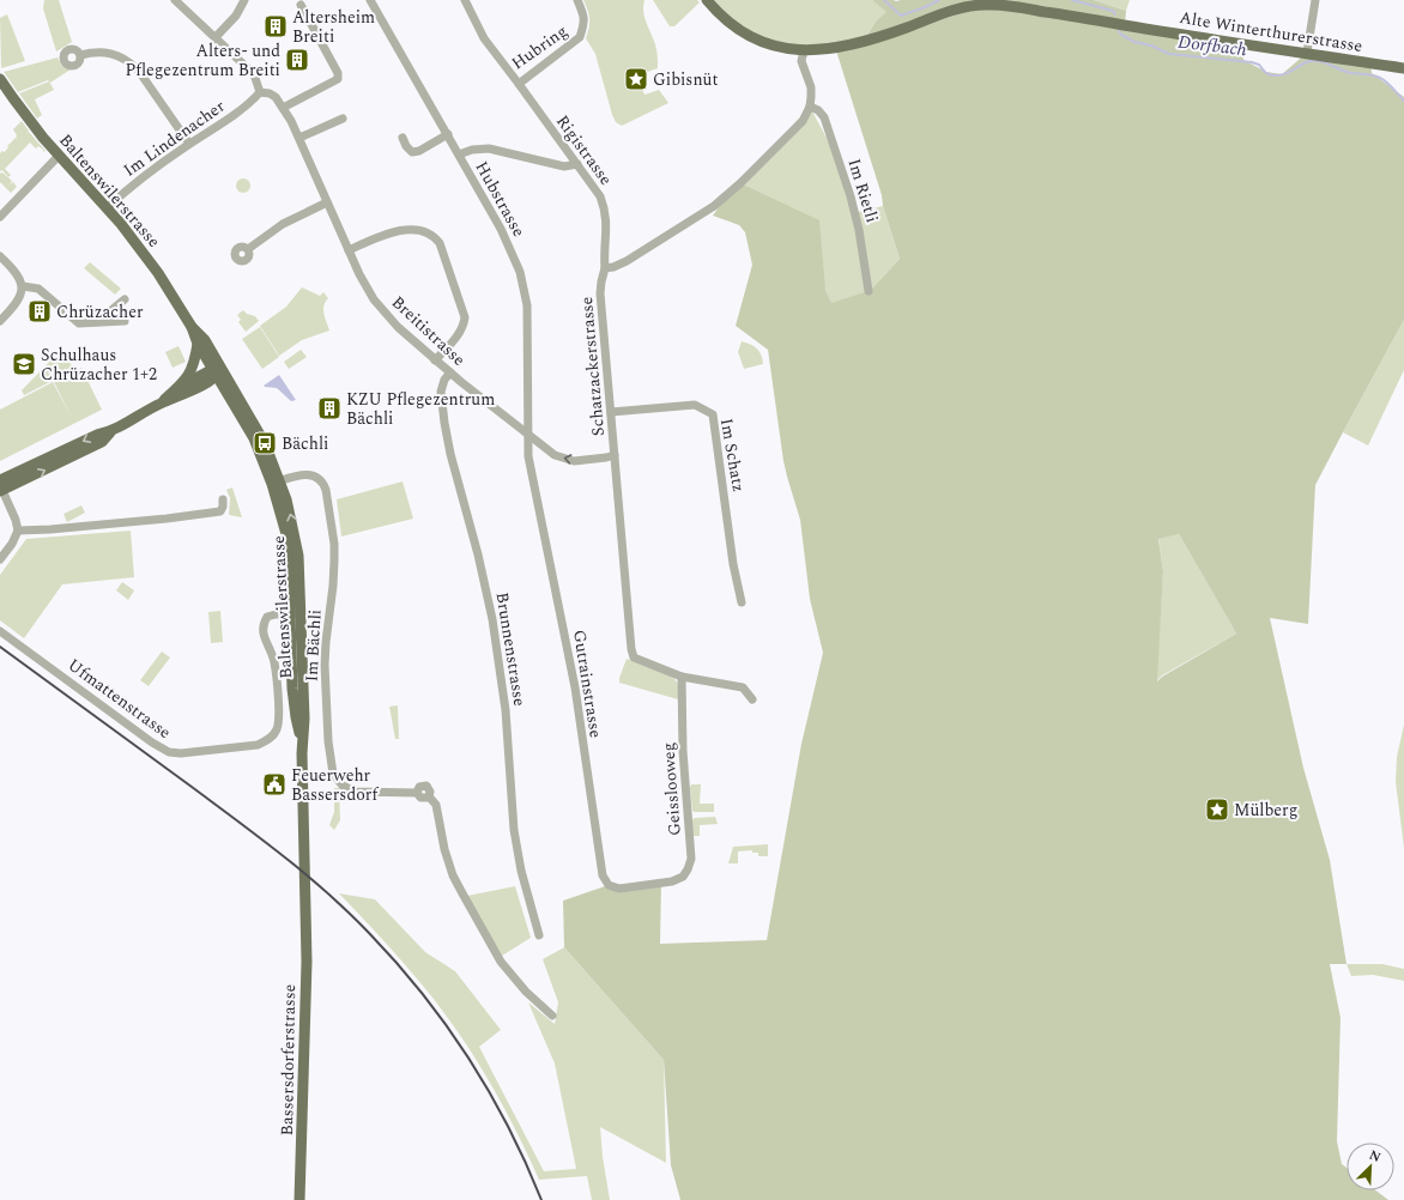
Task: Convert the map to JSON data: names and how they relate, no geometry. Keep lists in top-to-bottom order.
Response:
{
  "streets": {
    "main road": ["Alte Winterthurerstrasse", "Baltenswilerstrasse", "Bassersdorferstrasse"],
    "street": [
      "Hubring",
      "Im Lindenacher",
      "Rigistrasse",
      "Im Rietli",
      "Hubstrasse",
      "Breitistrasse",
      "Schatzackerstrasse",
      "Im Schatz",
      "Im Bächli",
      "Brunnenstrasse",
      "Gutrainstrasse",
      "Ufmattenstrasse",
      "Geisslooweg"
    ]
  },
  "crossings": [
    ["Hubring", "Rigistrasse"],
    ["Im Lindenacher", "Baltenswilerstrasse"],
    ["Im Lindenacher", "Breitistrasse"],
    ["Rigistrasse", "Schatzackerstrasse"],
    ["Baltenswilerstrasse", "Im Bächli"],
    ["Baltenswilerstrasse", "Ufmattenstrasse"],
    ["Baltenswilerstrasse", "Bassersdorferstrasse"],
    ["Hubstrasse", "Breitistrasse"],
    ["Hubstrasse", "Gutrainstrasse"],
    ["Breitistrasse", "Schatzackerstrasse"],
    ["Breitistrasse", "Brunnenstrasse"],
    ["Breitistrasse", "Gutrainstrasse"],
    ["Schatzackerstrasse", "Im Schatz"],
    ["Schatzackerstrasse", "Geisslooweg"],
    ["Gutrainstrasse", "Geisslooweg"]
  ],
  "water": ["Dorfbach"],
  "places": {
    "building": [
      "Altersheim Breiti",
      "Alters- und Pflegezentrum Breiti",
      "Chrüzacher",
      "KZU Pflegezentrum Bächli"
    ],
    "place": ["Gibisnüt", "Mülberg"],
    "school or university": ["Schulhaus Chrüzacher 1+2"],
    "bus stop": ["Bächli"],
    "public building": ["Feuerwehr Bassersdorf"]
  },
  "north": "top right"
}
